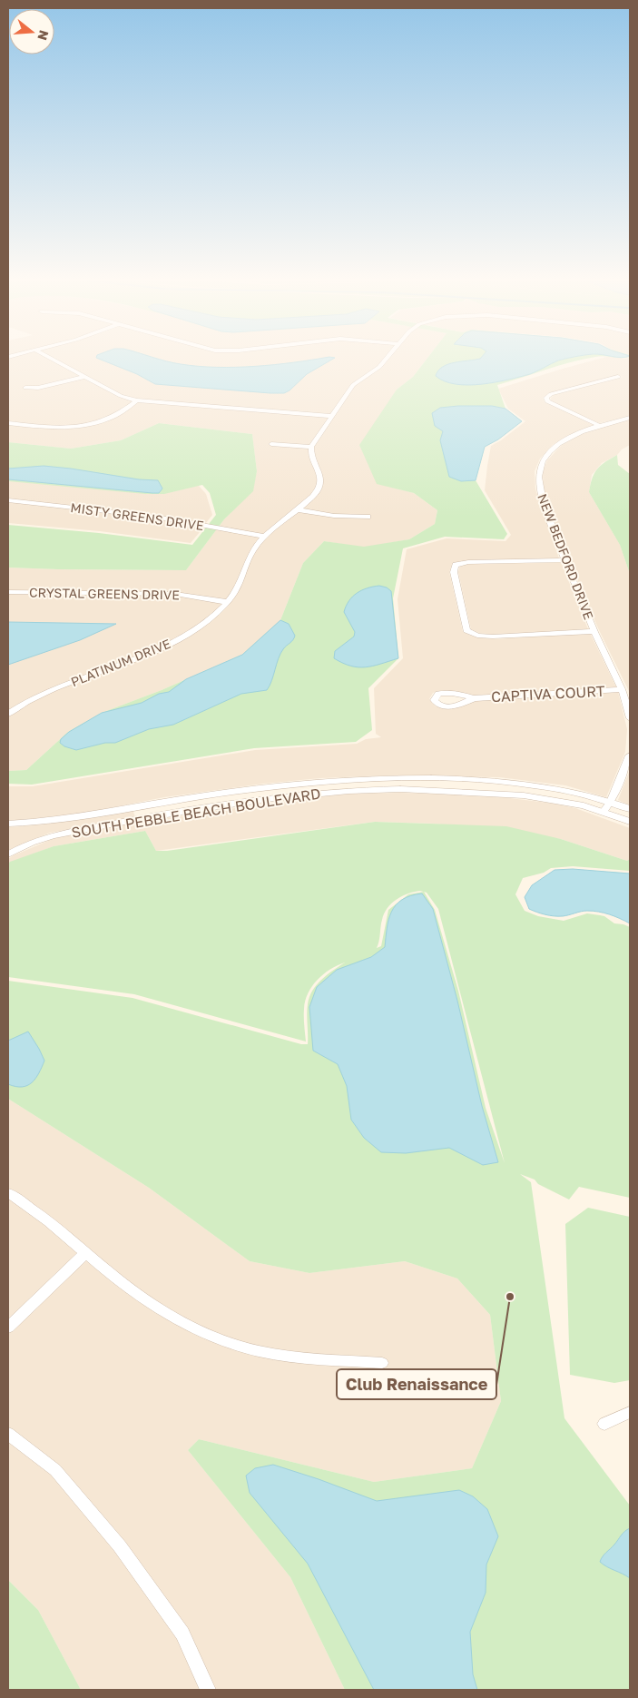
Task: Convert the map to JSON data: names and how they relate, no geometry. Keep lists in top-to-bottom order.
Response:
{
  "streets": {
    "street": [
      "MISTY GREENS DRIVE",
      "NEW BEDFORD DRIVE",
      "CRYSTAL GREENS DRIVE",
      "PLATINUM DRIVE",
      "CAPTIVA COURT",
      "SOUTH PEBBLE BEACH BOULEVARD"
    ]
  },
  "crossings": [
    ["MISTY GREENS DRIVE", "PLATINUM DRIVE"],
    ["NEW BEDFORD DRIVE", "CAPTIVA COURT"],
    ["CRYSTAL GREENS DRIVE", "PLATINUM DRIVE"]
  ],
  "places": ["Club Renaissance"],
  "north": "right"
}
